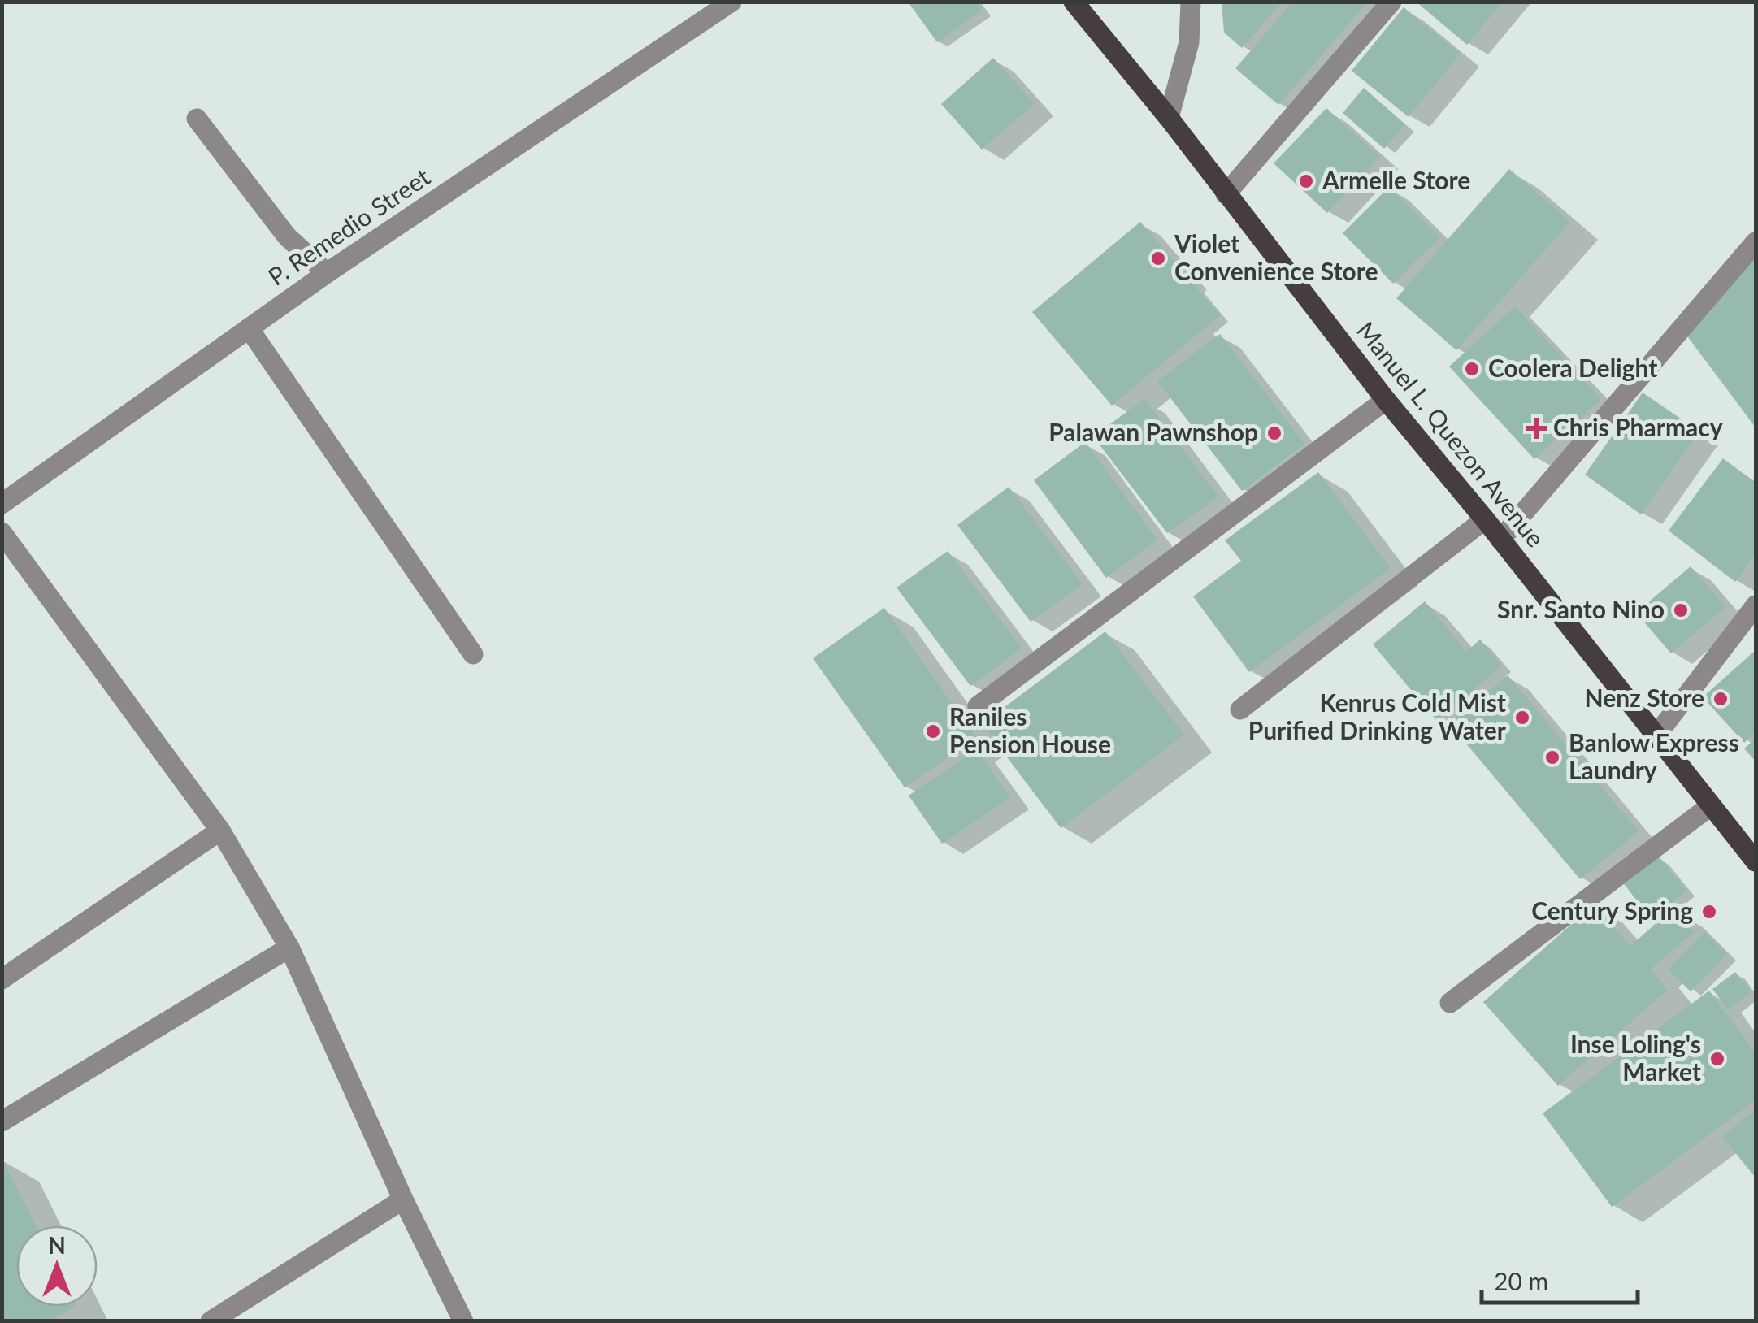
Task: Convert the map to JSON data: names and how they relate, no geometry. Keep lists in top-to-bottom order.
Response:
{
  "streets": {
    "main road": ["Manuel L. Quezon Avenue"],
    "street": ["P. Remedio Street"]
  },
  "places": {
    "other": [
      "Armelle Store",
      "Violet Convenience Store",
      "Coolera Delight",
      "Palawan Pawnshop",
      "Snr. Santo Nino",
      "Nenz Store",
      "Kenrus Cold Mist Purified Drinking Water",
      "Raniles Pension House",
      "Banlow Express Laundry",
      "Century Spring",
      "Inse Loling's Market"
    ],
    "health": ["Chris Pharmacy"]
  },
  "scale_bar": "20 m",
  "north": "top"
}
